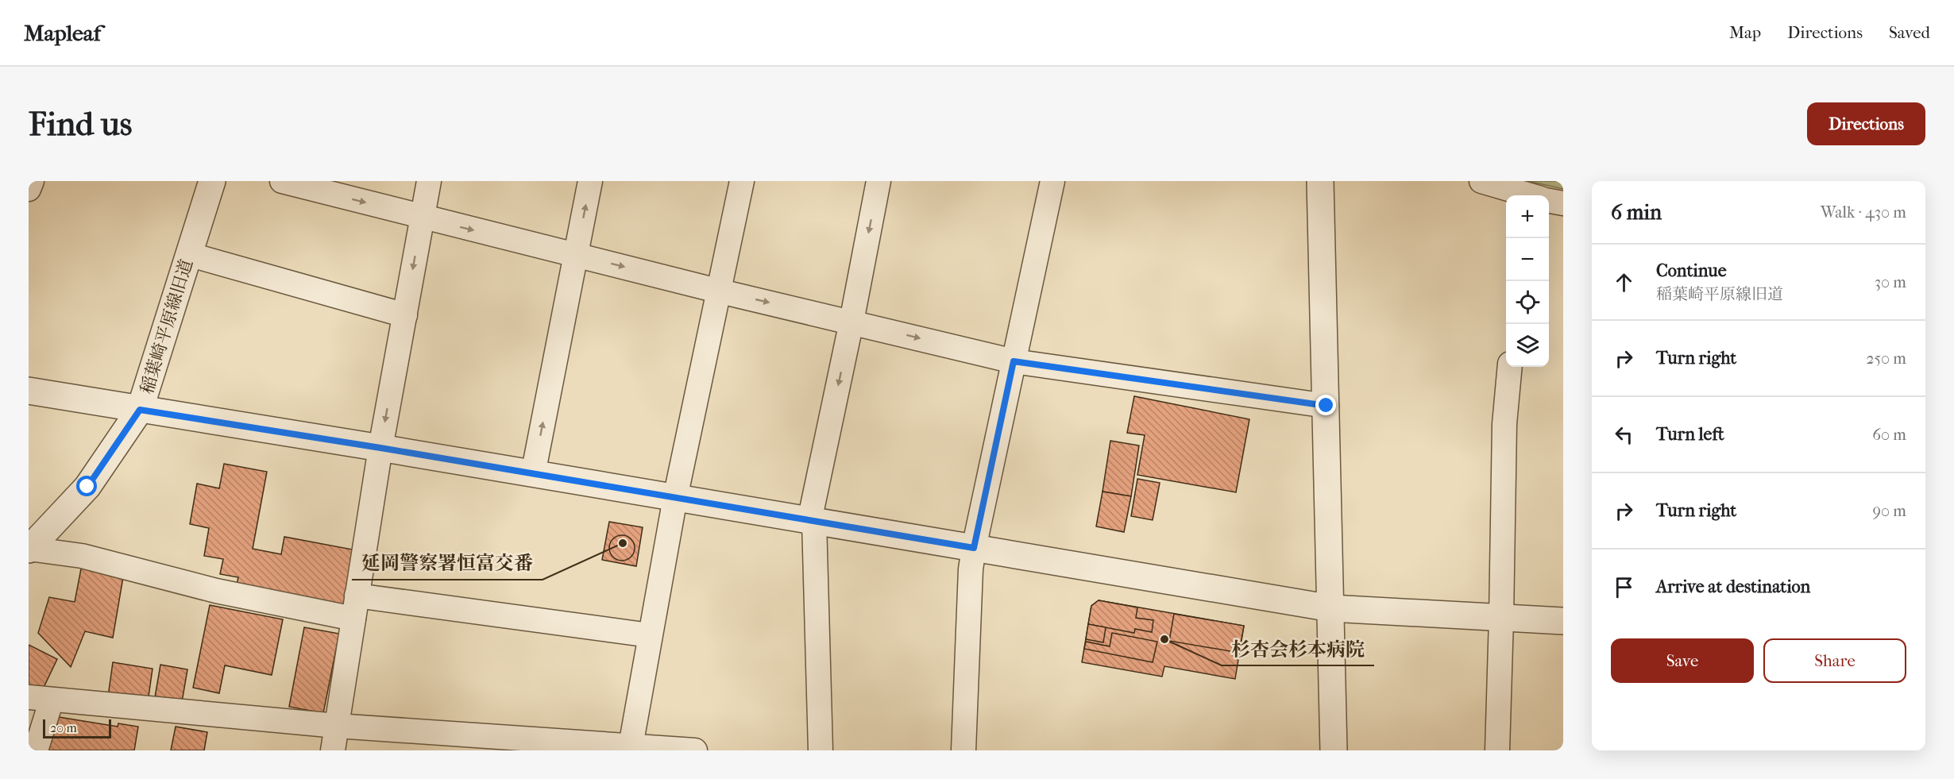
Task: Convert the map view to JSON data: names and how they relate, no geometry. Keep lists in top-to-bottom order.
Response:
{
  "streets": {
    "street": ["稲葉崎平原線旧道"]
  },
  "places": ["延岡警察署恒富交番", "杉杏会杉本病院"],
  "scale_bar": "20 m",
  "page": {
    "header": "Mapleaf",
    "nav": ["Map", "Directions", "Saved"],
    "buttons": [
      "Directions",
      ["Save", "Share"]
    ],
    "title": "Find us",
    "heading": ["6 min", "Walk · 430 m"],
    "map_buttons": ["+", "−"],
    "list": [
      ["Continue", "稲葉崎平原線旧道", "30 m"],
      ["Turn right", "250 m"],
      ["Turn left", "60 m"],
      ["Turn right", "90 m"],
      "Arrive at destination"
    ],
    "scale": "20 m"
  }
}
